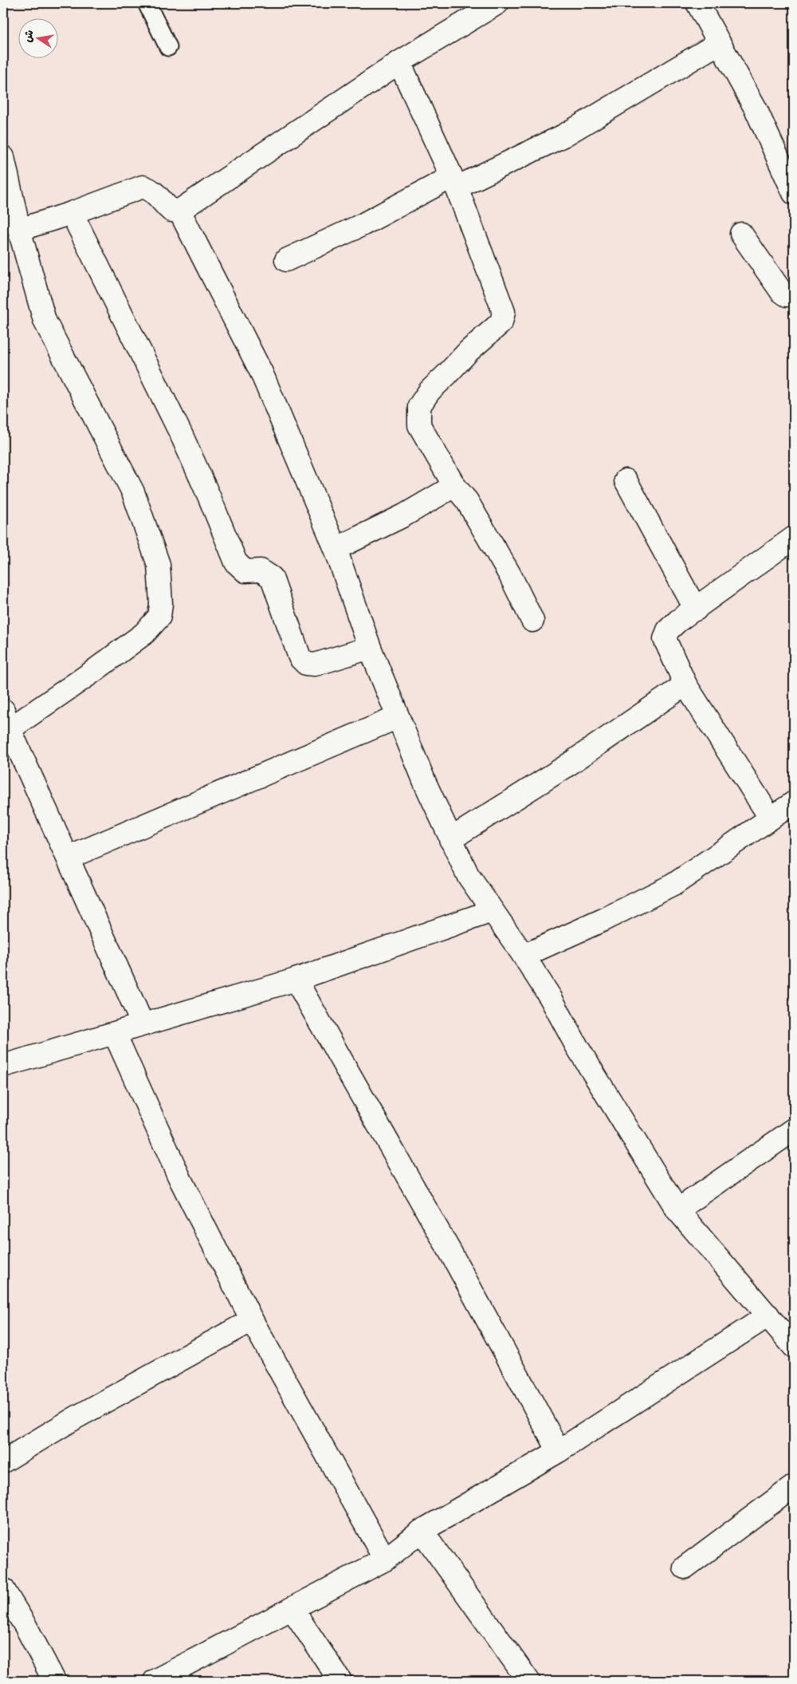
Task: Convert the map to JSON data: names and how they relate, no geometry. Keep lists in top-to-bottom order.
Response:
{
  "north": "left"
}
